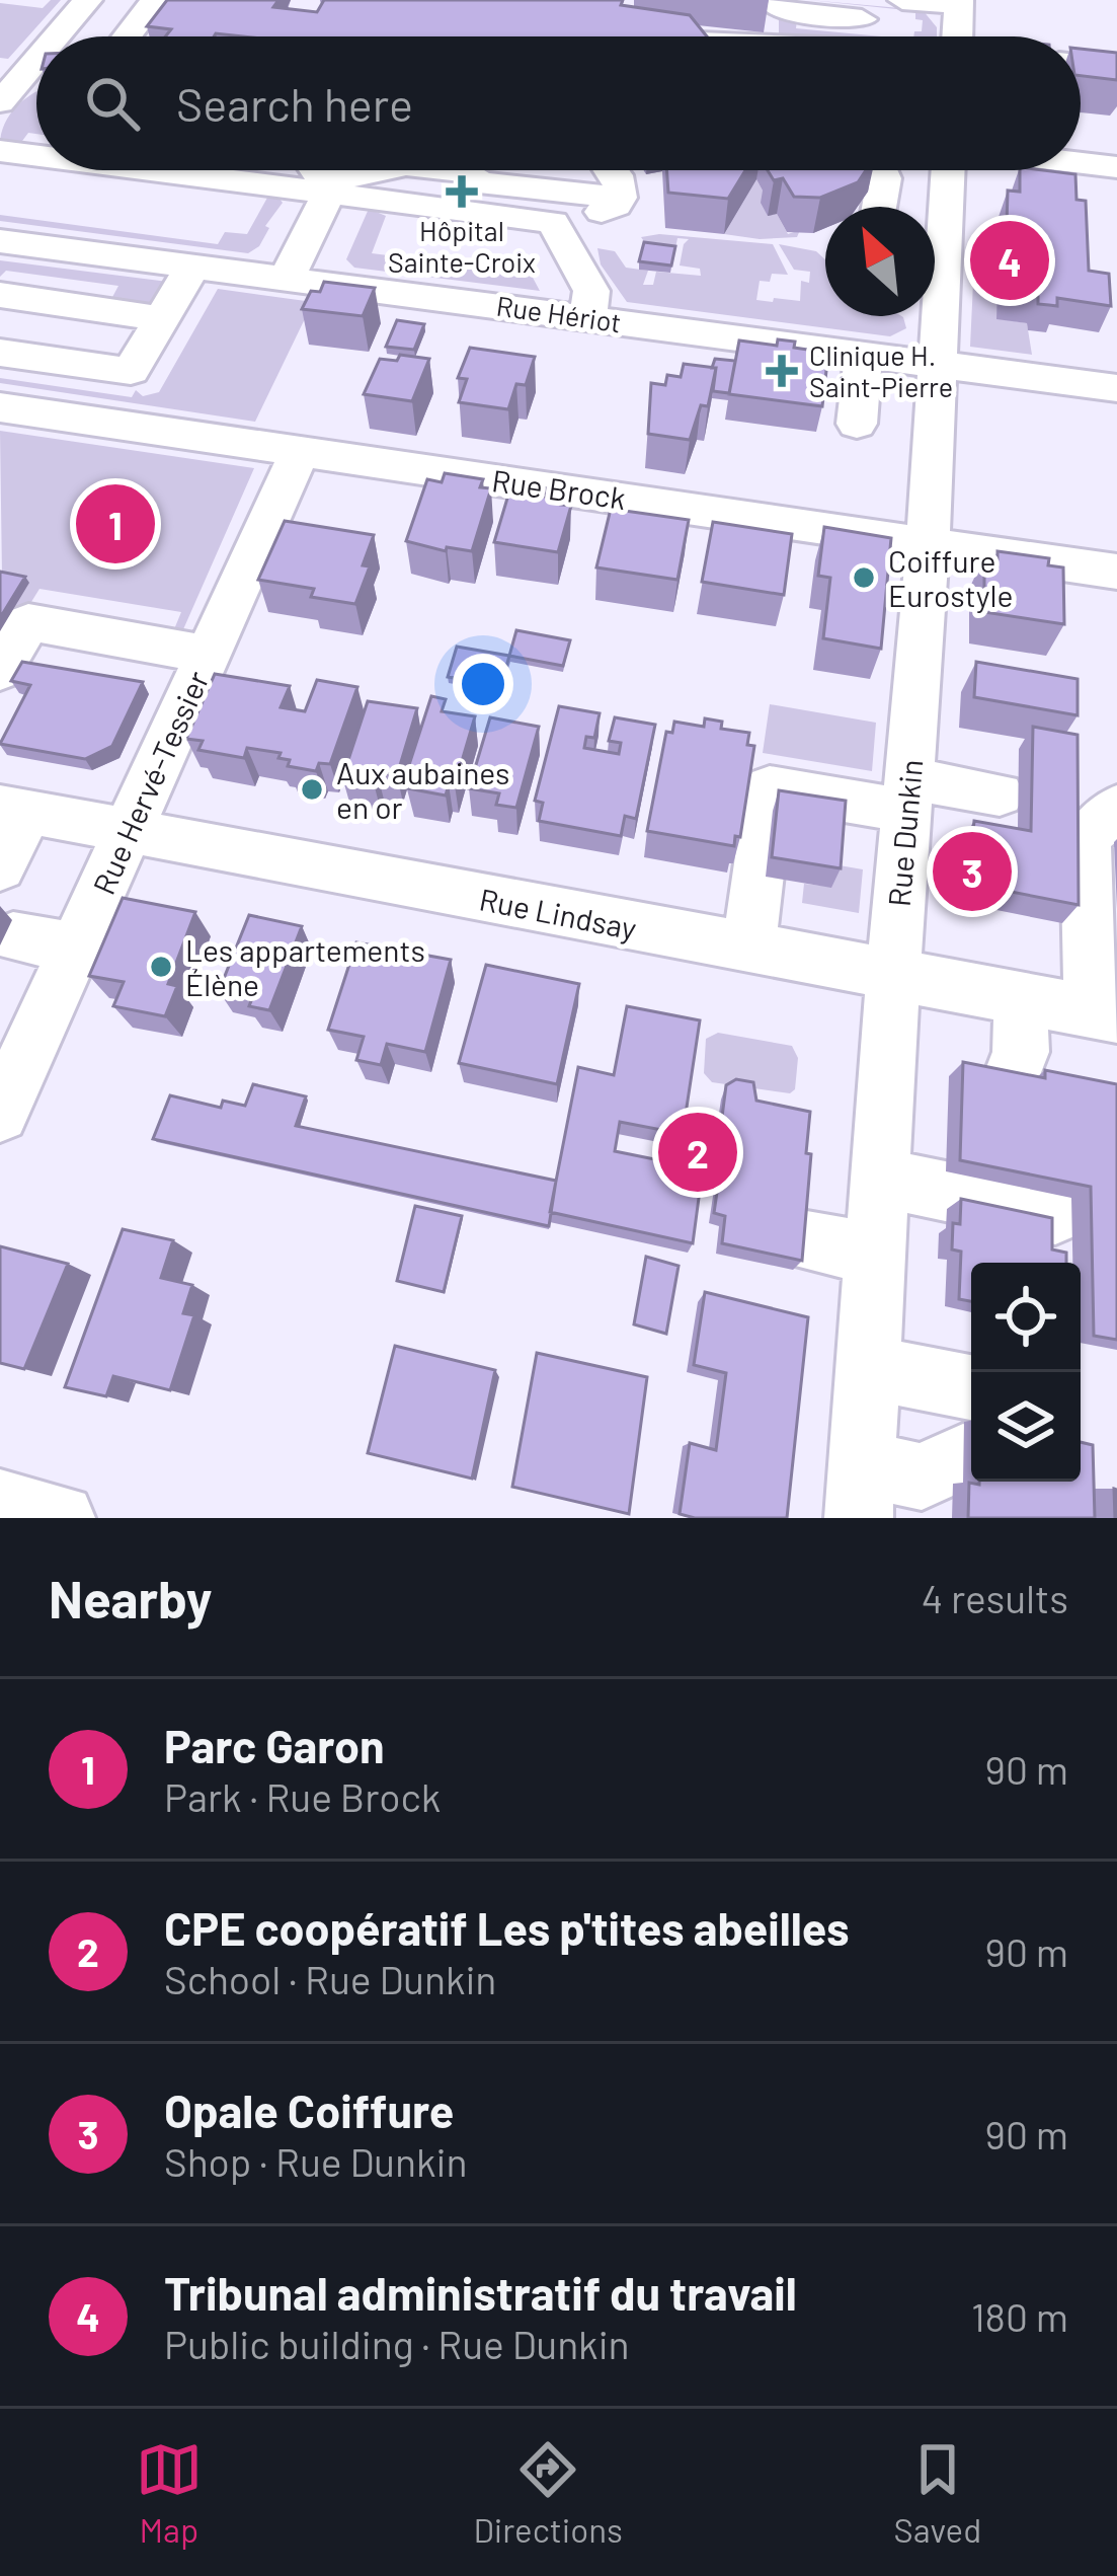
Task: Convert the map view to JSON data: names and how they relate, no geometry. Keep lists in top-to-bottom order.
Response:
{
  "streets": {
    "street": [
      "Rue Hériot",
      "Rue Brock",
      "Rue Hervé-Tessier",
      "Rue Dunkin",
      "Rue Lindsay"
    ]
  },
  "crossings": [
    ["Rue Hériot", "Rue Dunkin"],
    ["Rue Brock", "Rue Hervé-Tessier"],
    ["Rue Brock", "Rue Dunkin"],
    ["Rue Hervé-Tessier", "Rue Lindsay"],
    ["Rue Dunkin", "Rue Lindsay"]
  ],
  "places": {
    "health": ["Hôpital Sainte-Croix", "Clinique H. Saint-Pierre"],
    "other": ["Coiffure Eurostyle", "Aux aubaines en or", "Les appartements Élène"]
  },
  "north": "top left",
  "page": {
    "search": "Search here",
    "pins": [
      "4",
      "1",
      "3",
      "2"
    ],
    "heading": ["Nearby", "4 results"],
    "list": [
      {
        "mark": "1",
        "name": "Parc Garon",
        "note": "Park · Rue Brock",
        "value": "90 m"
      },
      {
        "mark": "2",
        "name": "CPE coopératif Les p'tites abeilles",
        "note": "School · Rue Dunkin",
        "value": "90 m"
      },
      {
        "mark": "3",
        "name": "Opale Coiffure",
        "note": "Shop · Rue Dunkin",
        "value": "90 m"
      },
      {
        "mark": "4",
        "name": "Tribunal administratif du travail",
        "note": "Public building · Rue Dunkin",
        "value": "180 m"
      }
    ],
    "nav": ["Map", "Directions", "Saved"]
  }
}
